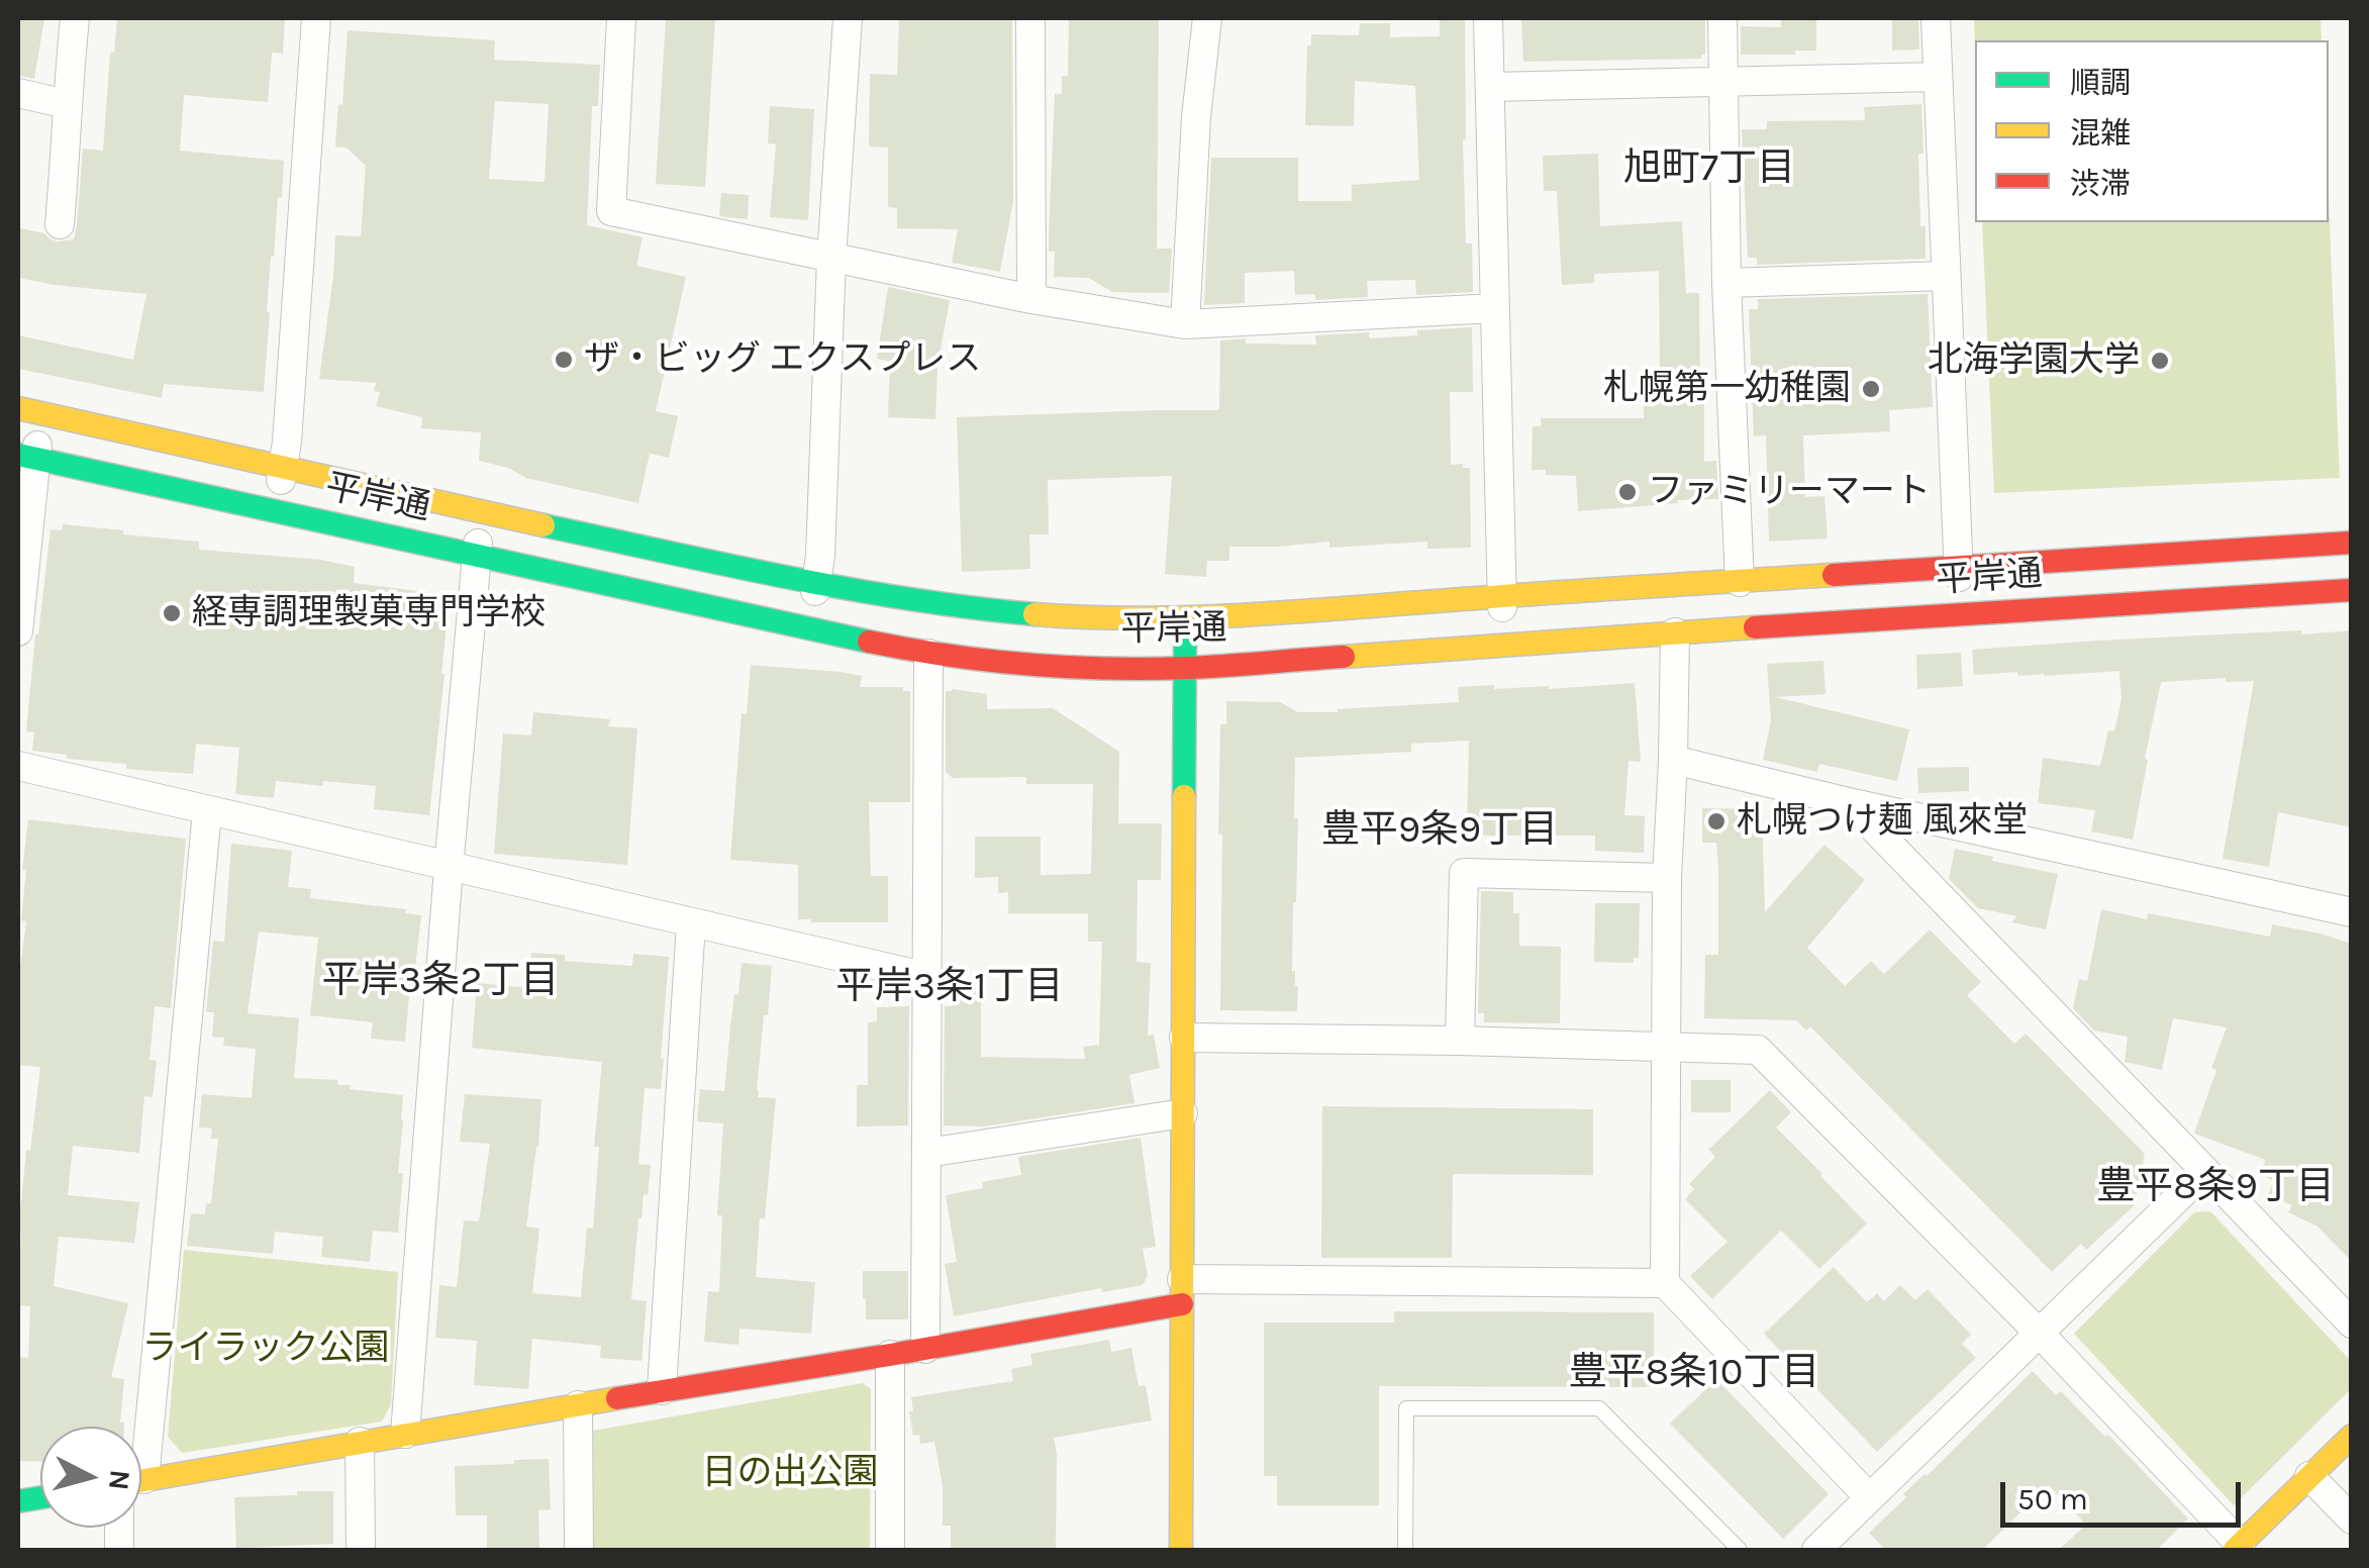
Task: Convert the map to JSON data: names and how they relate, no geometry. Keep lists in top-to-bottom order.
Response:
{
  "streets": {
    "main road": ["平岸通"]
  },
  "districts": [
    "旭町7丁目",
    "豊平9条9丁目",
    "平岸3条2丁目",
    "平岸3条1丁目",
    "豊平8条9丁目",
    "豊平8条10丁目"
  ],
  "parks": ["ライラック公園", "日の出公園"],
  "places": [
    "ザ・ビッグ エクスプレス",
    "北海学園大学",
    "札幌第一幼稚園",
    "ファミリーマート",
    "経専調理製菓専門学校",
    "札幌つけ麺 風來堂"
  ],
  "legend": ["順調", "混雑", "渋滞"],
  "scale_bar": "50 m",
  "north": "right"
}
